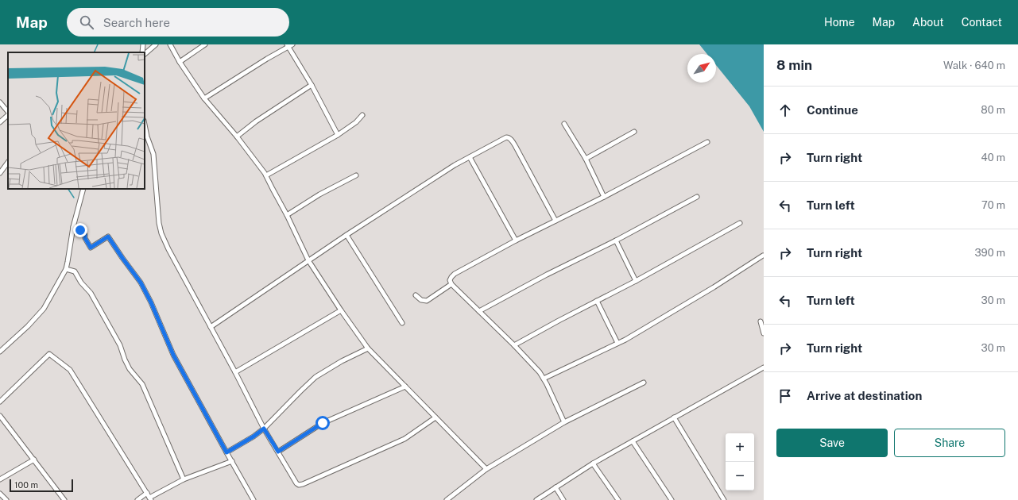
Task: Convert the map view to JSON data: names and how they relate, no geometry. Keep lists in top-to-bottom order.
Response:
{
  "scale_bar": "100 m",
  "north": "top right",
  "page": {
    "header": "Map",
    "search": "Search here",
    "nav": [
      "Home",
      "Map",
      "About",
      "Contact"
    ],
    "heading": ["8 min", "Walk · 640 m"],
    "list": [
      ["Continue", "80 m"],
      ["Turn right", "40 m"],
      ["Turn left", "70 m"],
      ["Turn right", "390 m"],
      ["Turn left", "30 m"],
      ["Turn right", "30 m"],
      "Arrive at destination"
    ],
    "buttons": ["Save", "Share"],
    "map_buttons": ["+", "−"],
    "scale": "100 m"
  }
}
